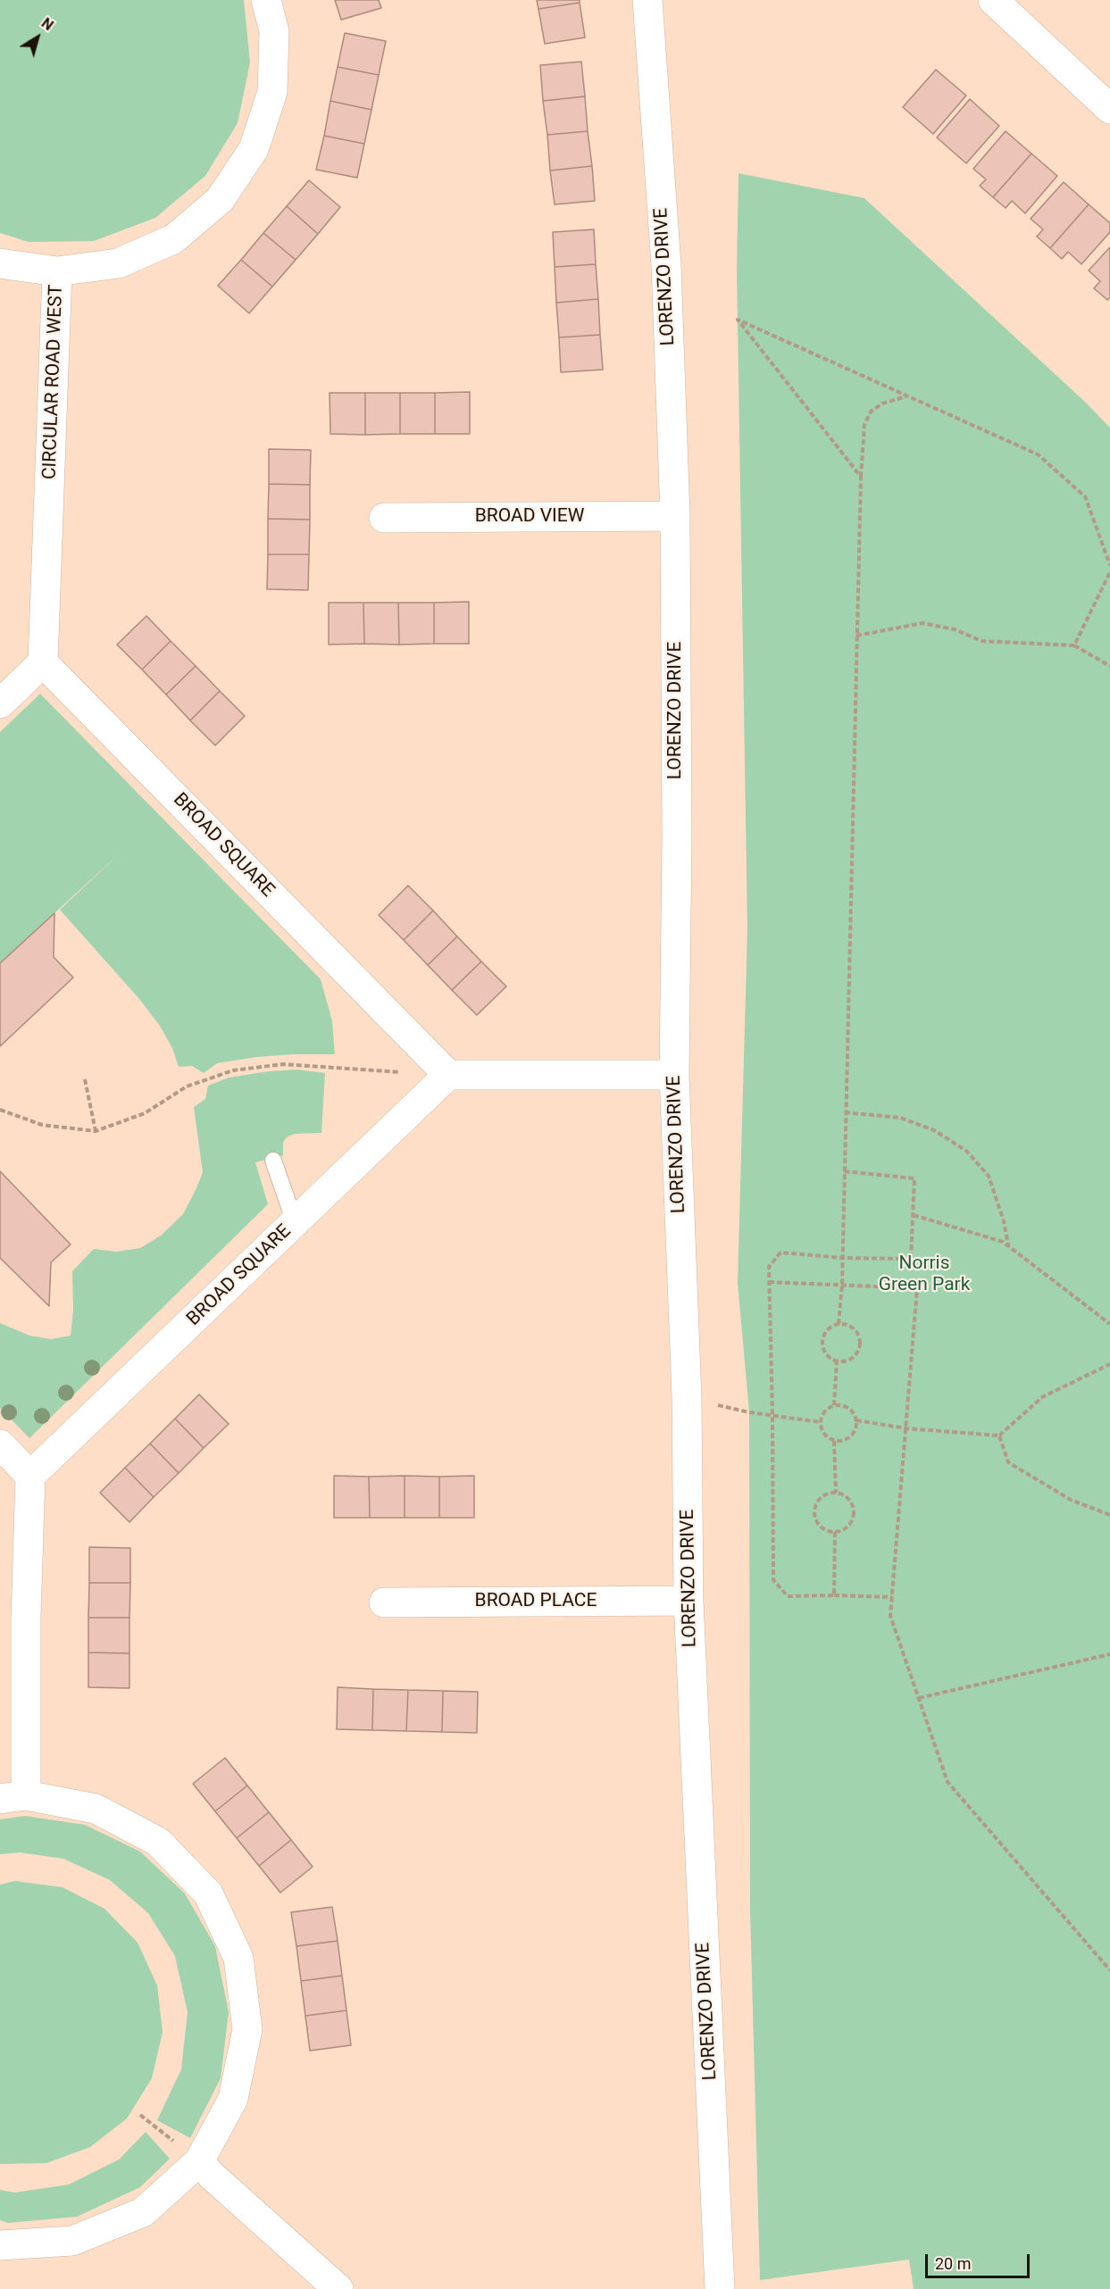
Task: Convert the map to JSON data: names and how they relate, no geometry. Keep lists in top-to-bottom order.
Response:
{
  "streets": {
    "street": [
      "LORENZO DRIVE",
      "CIRCULAR ROAD WEST",
      "BROAD VIEW",
      "BROAD SQUARE",
      "BROAD PLACE"
    ]
  },
  "crossings": [
    ["LORENZO DRIVE", "BROAD VIEW"],
    ["LORENZO DRIVE", "BROAD PLACE"],
    ["CIRCULAR ROAD WEST", "BROAD SQUARE"]
  ],
  "parks": ["Norris Green Park"],
  "scale_bar": "20 m",
  "north": "top right"
}
